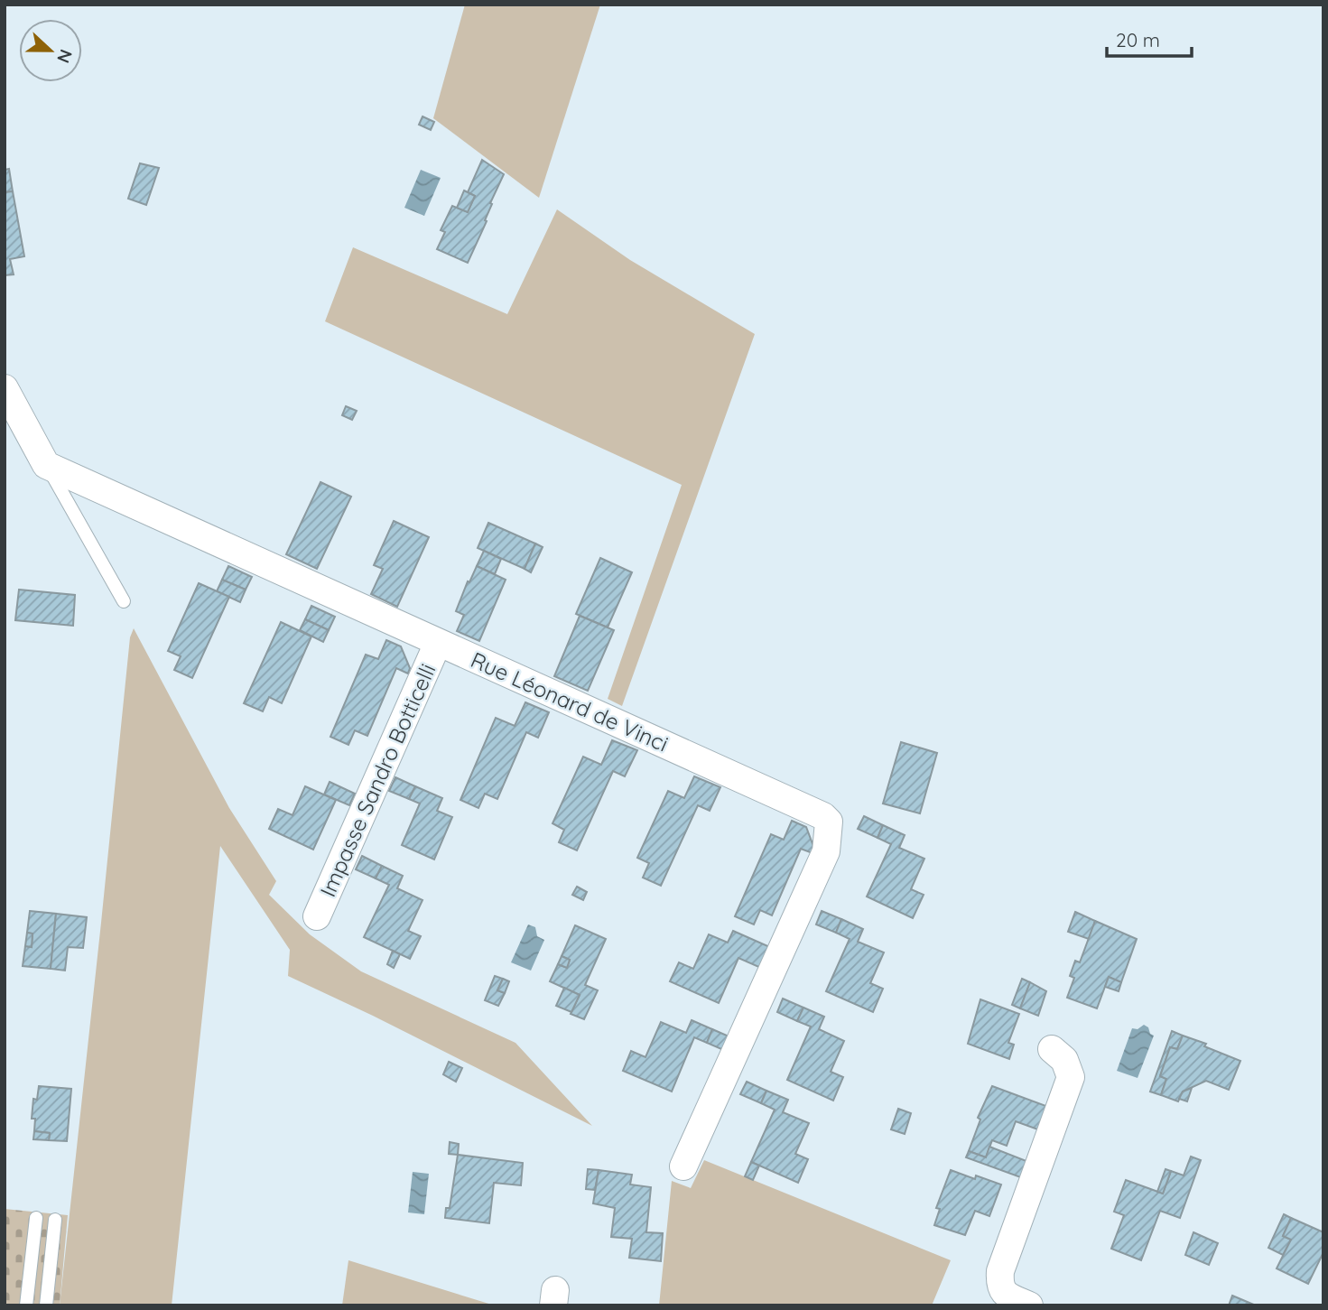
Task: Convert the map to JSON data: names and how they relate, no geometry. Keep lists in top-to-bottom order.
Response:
{
  "streets": {
    "street": ["Rue Léonard de Vinci", "Impasse Sandro Botticelli"]
  },
  "crossings": [
    ["Rue Léonard de Vinci", "Impasse Sandro Botticelli"]
  ],
  "scale_bar": "20 m",
  "north": "right"
}
